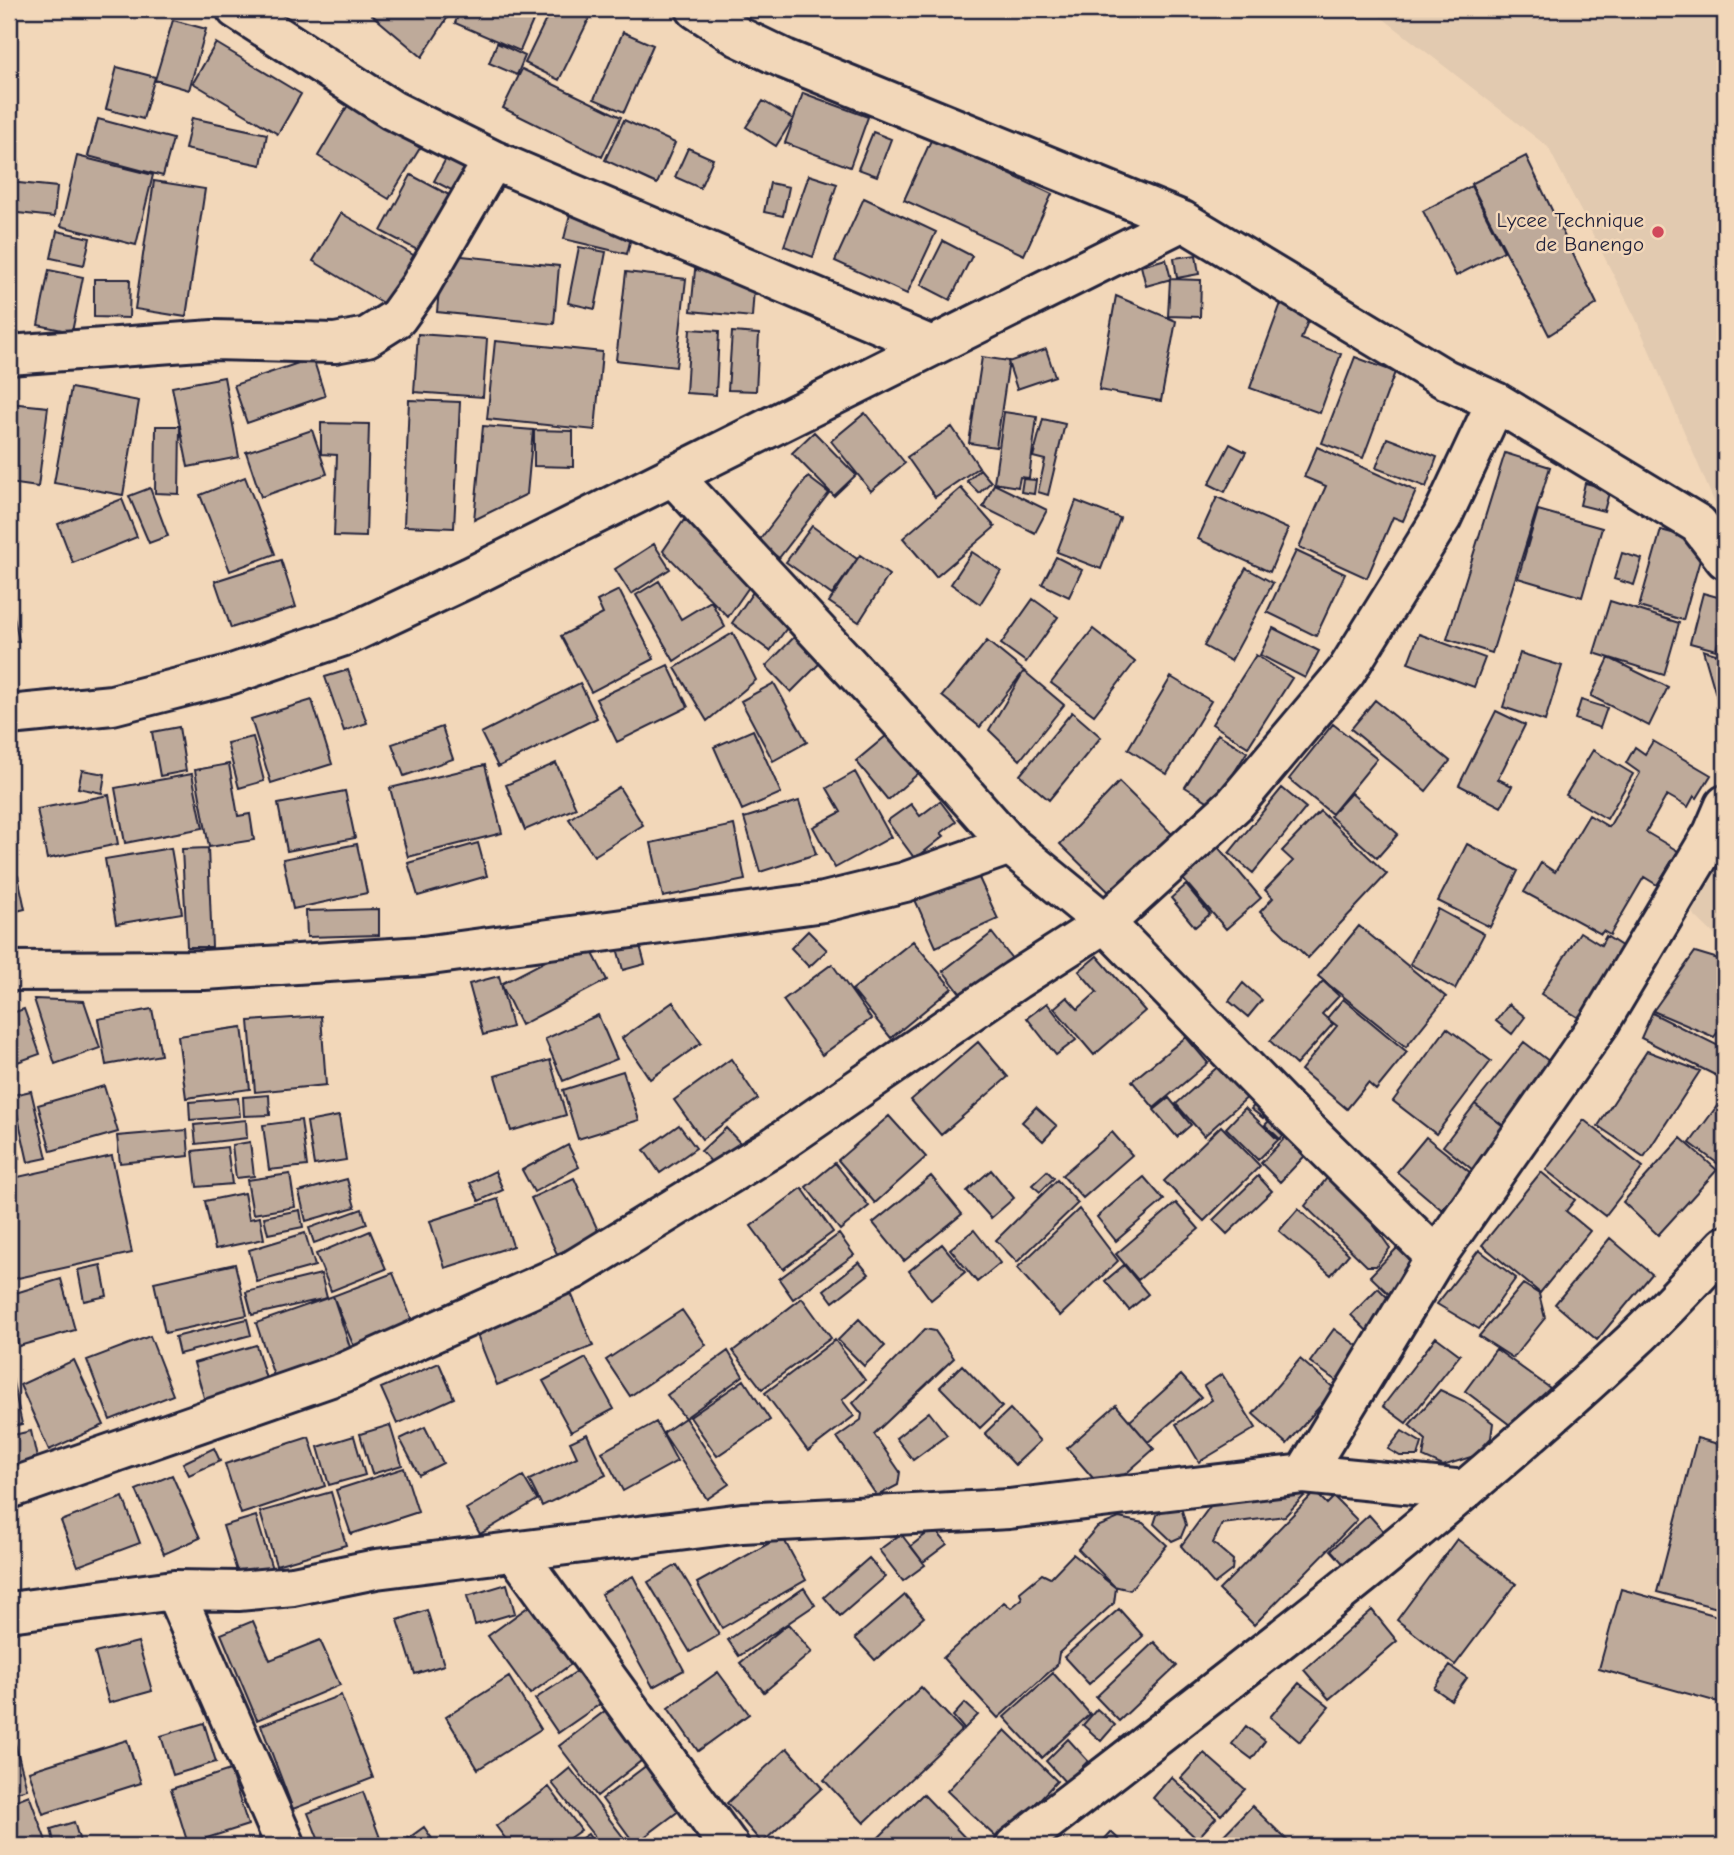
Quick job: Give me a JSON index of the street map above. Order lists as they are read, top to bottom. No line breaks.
{"places":["Lycee Technique de Banengo"]}
